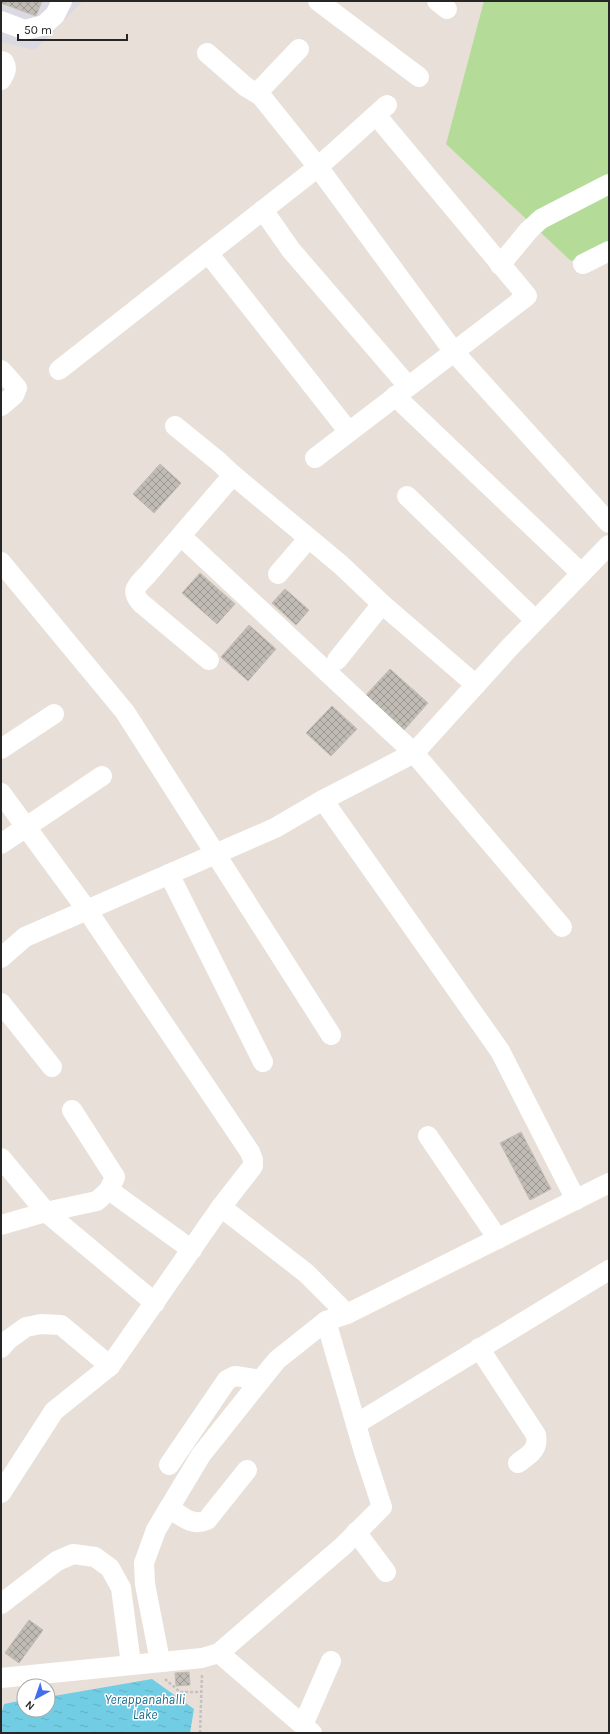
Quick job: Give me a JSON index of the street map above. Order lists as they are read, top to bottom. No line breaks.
{"water":["Yerappanahalli Lake"],"scale_bar":"50 m","north":"bottom left"}
